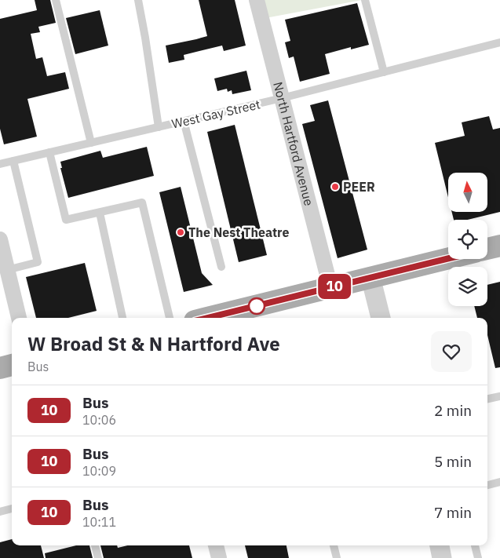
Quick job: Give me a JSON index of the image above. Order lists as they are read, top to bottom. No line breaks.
{"streets":{"street":["North Hartford Avenue"],"lane":["West Gay Street"]},"crossings":[["West Gay Street","North Hartford Avenue"]],"places":["PEER","The Nest Theatre"],"lines":["bus line 10"],"north":"top","page":{"on_map":"10","heading":["W Broad St & N Hartford Ave","Bus"],"list":[{"mark":"10","name":"Bus","note":"10:06","value":"2 min"},{"mark":"10","name":"Bus","note":"10:09","value":"5 min"},{"mark":"10","name":"Bus","note":"10:11","value":"7 min"}]}}
